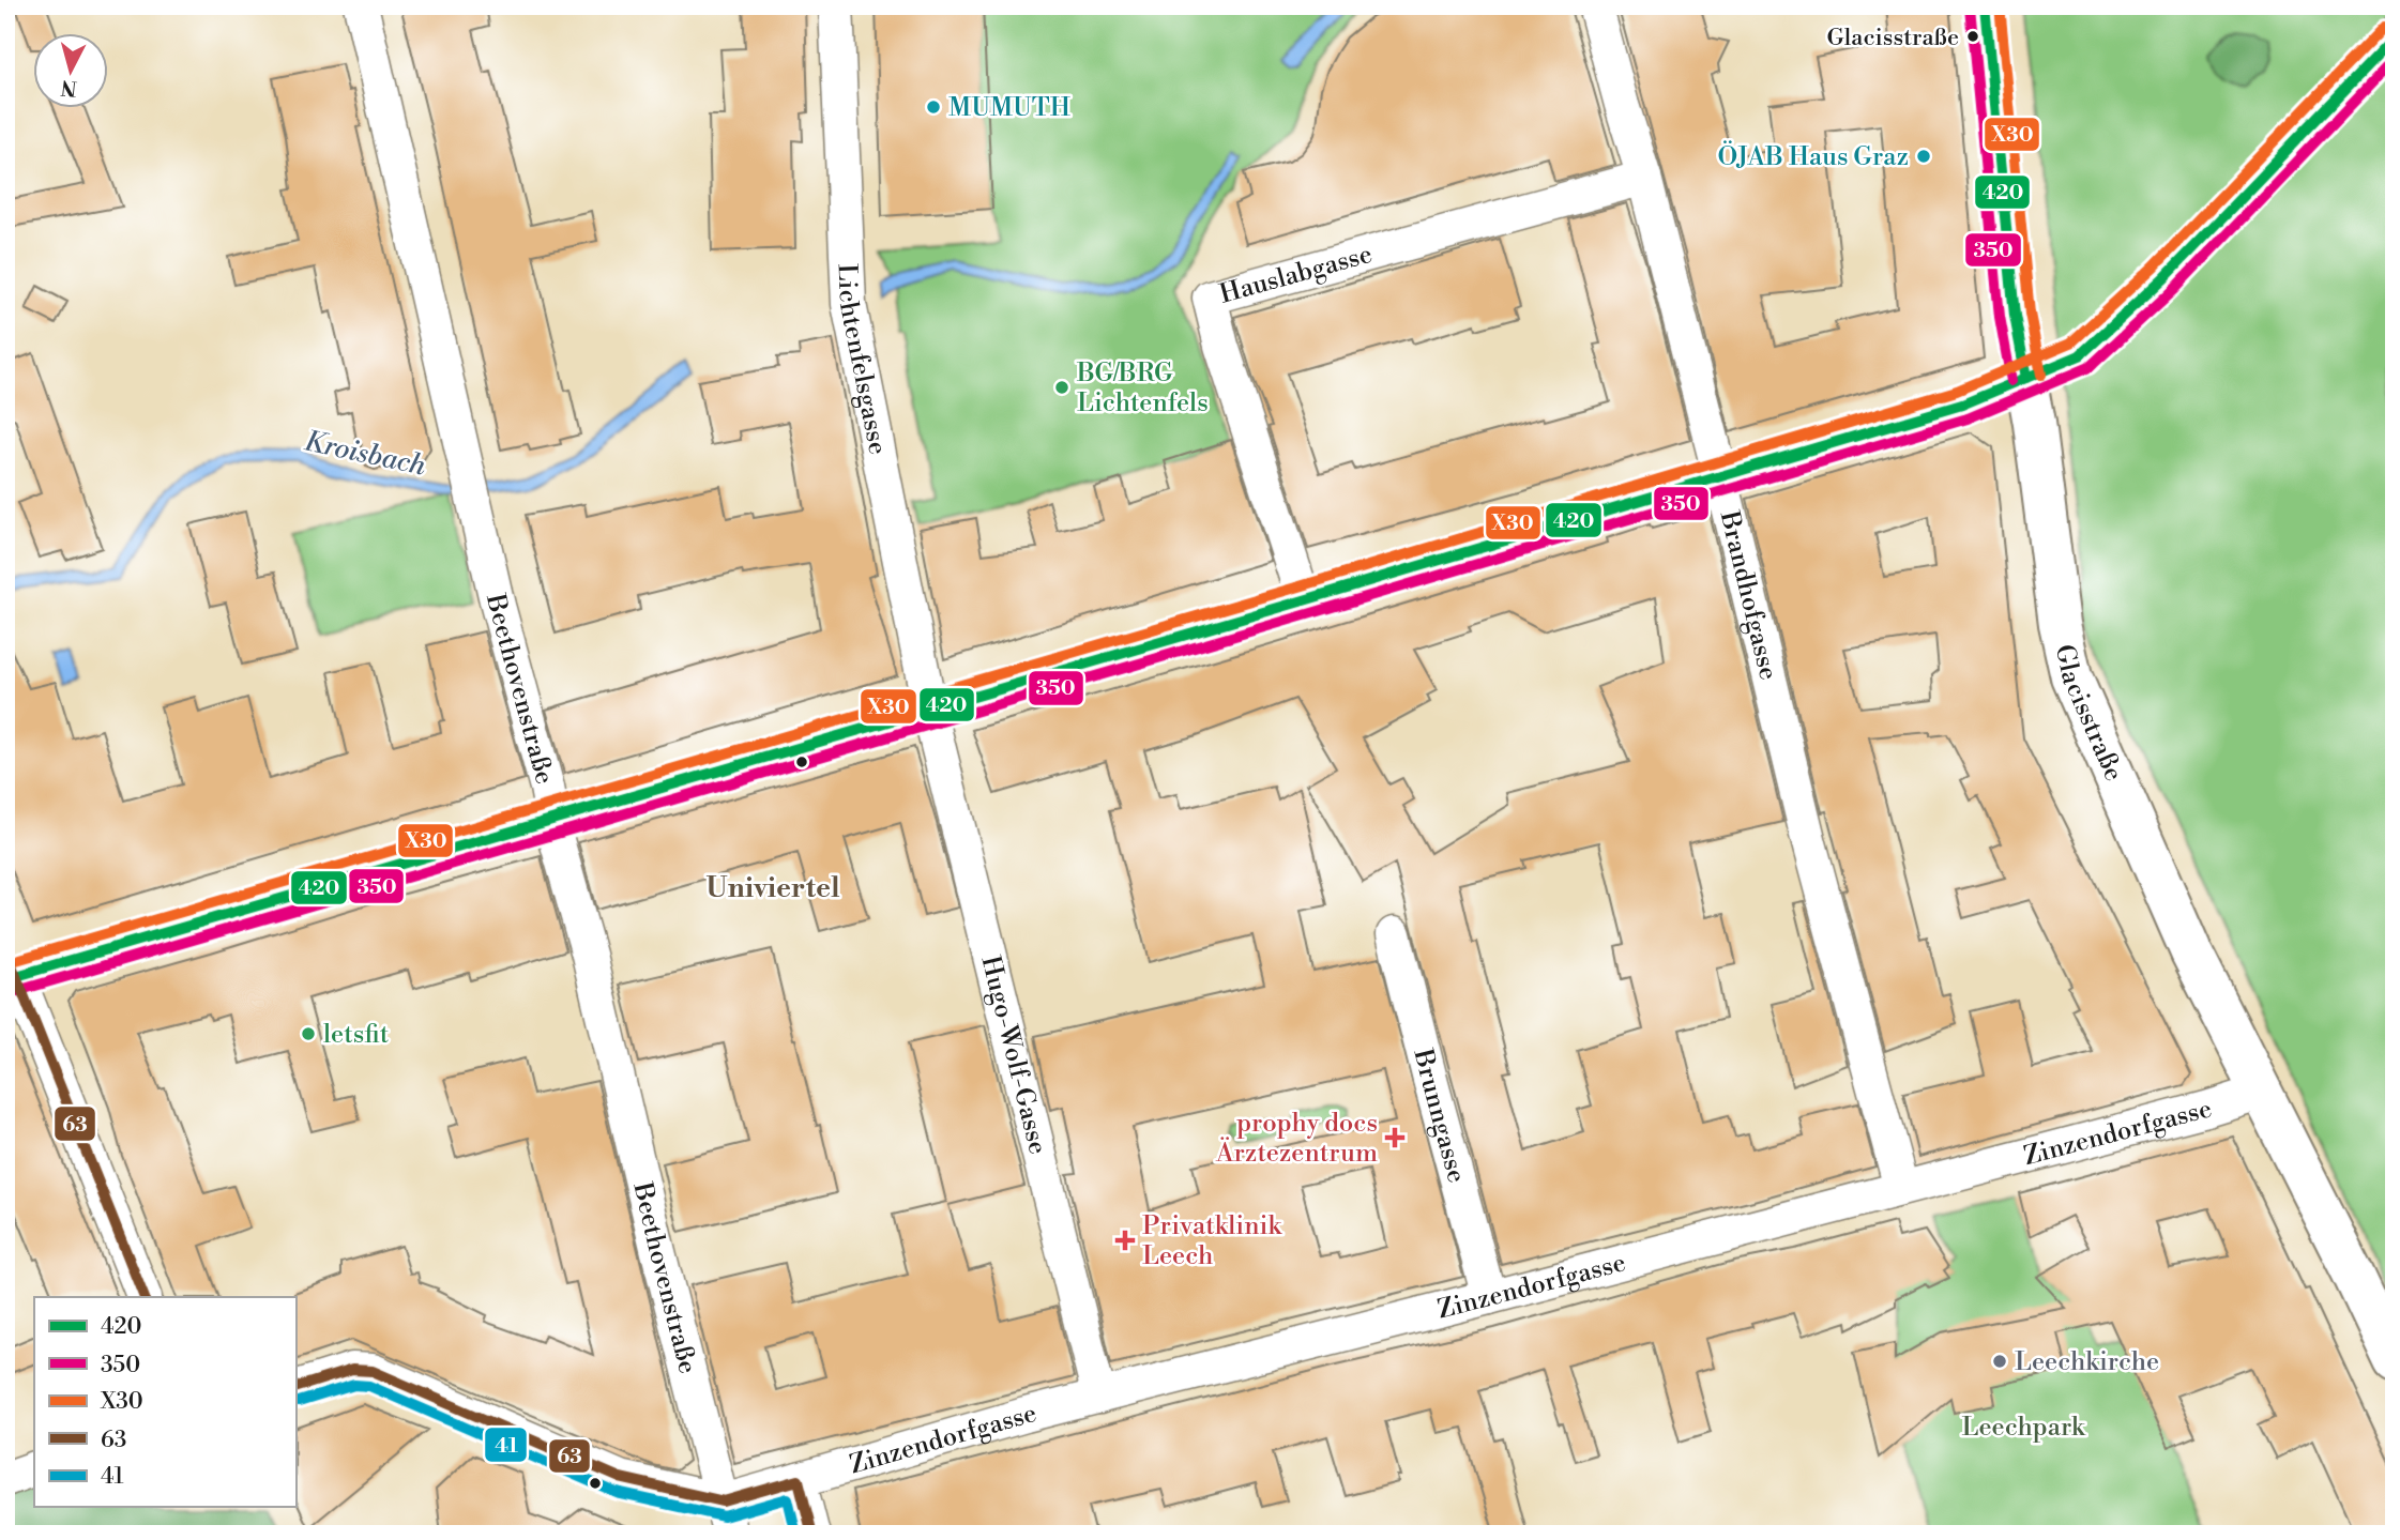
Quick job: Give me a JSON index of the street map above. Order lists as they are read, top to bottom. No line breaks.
{"streets":{"main road":["Glacisstraße"],"street":["Hauslabgasse","Lichtenfelsgasse","Brandhofgasse","Beethovenstraße","Hugo-Wolf-Gasse","Brunngasse","Zinzendorfgasse"]},"crossings":[["Hauslabgasse","Brandhofgasse"],["Lichtenfelsgasse","Hugo-Wolf-Gasse"],["Brandhofgasse","Zinzendorfgasse"],["Beethovenstraße","Zinzendorfgasse"],["Glacisstraße","Zinzendorfgasse"],["Hugo-Wolf-Gasse","Zinzendorfgasse"],["Brunngasse","Zinzendorfgasse"]],"districts":["Univiertel"],"water":["Kroisbach"],"parks":["Leechpark"],"places":{"other":["Glacisstraße","MUMUTH","ÖJAB Haus Graz","BG/BRG Lichtenfels","letsfit","Leechkirche"],"health":["prophy docs Ärztezentrum","Privatklinik Leech"]},"lines":["transit line 420","transit line X30","transit line 350","transit line 63","transit line 41"],"legend":["420","350","X30","63","41"],"north":"bottom"}
